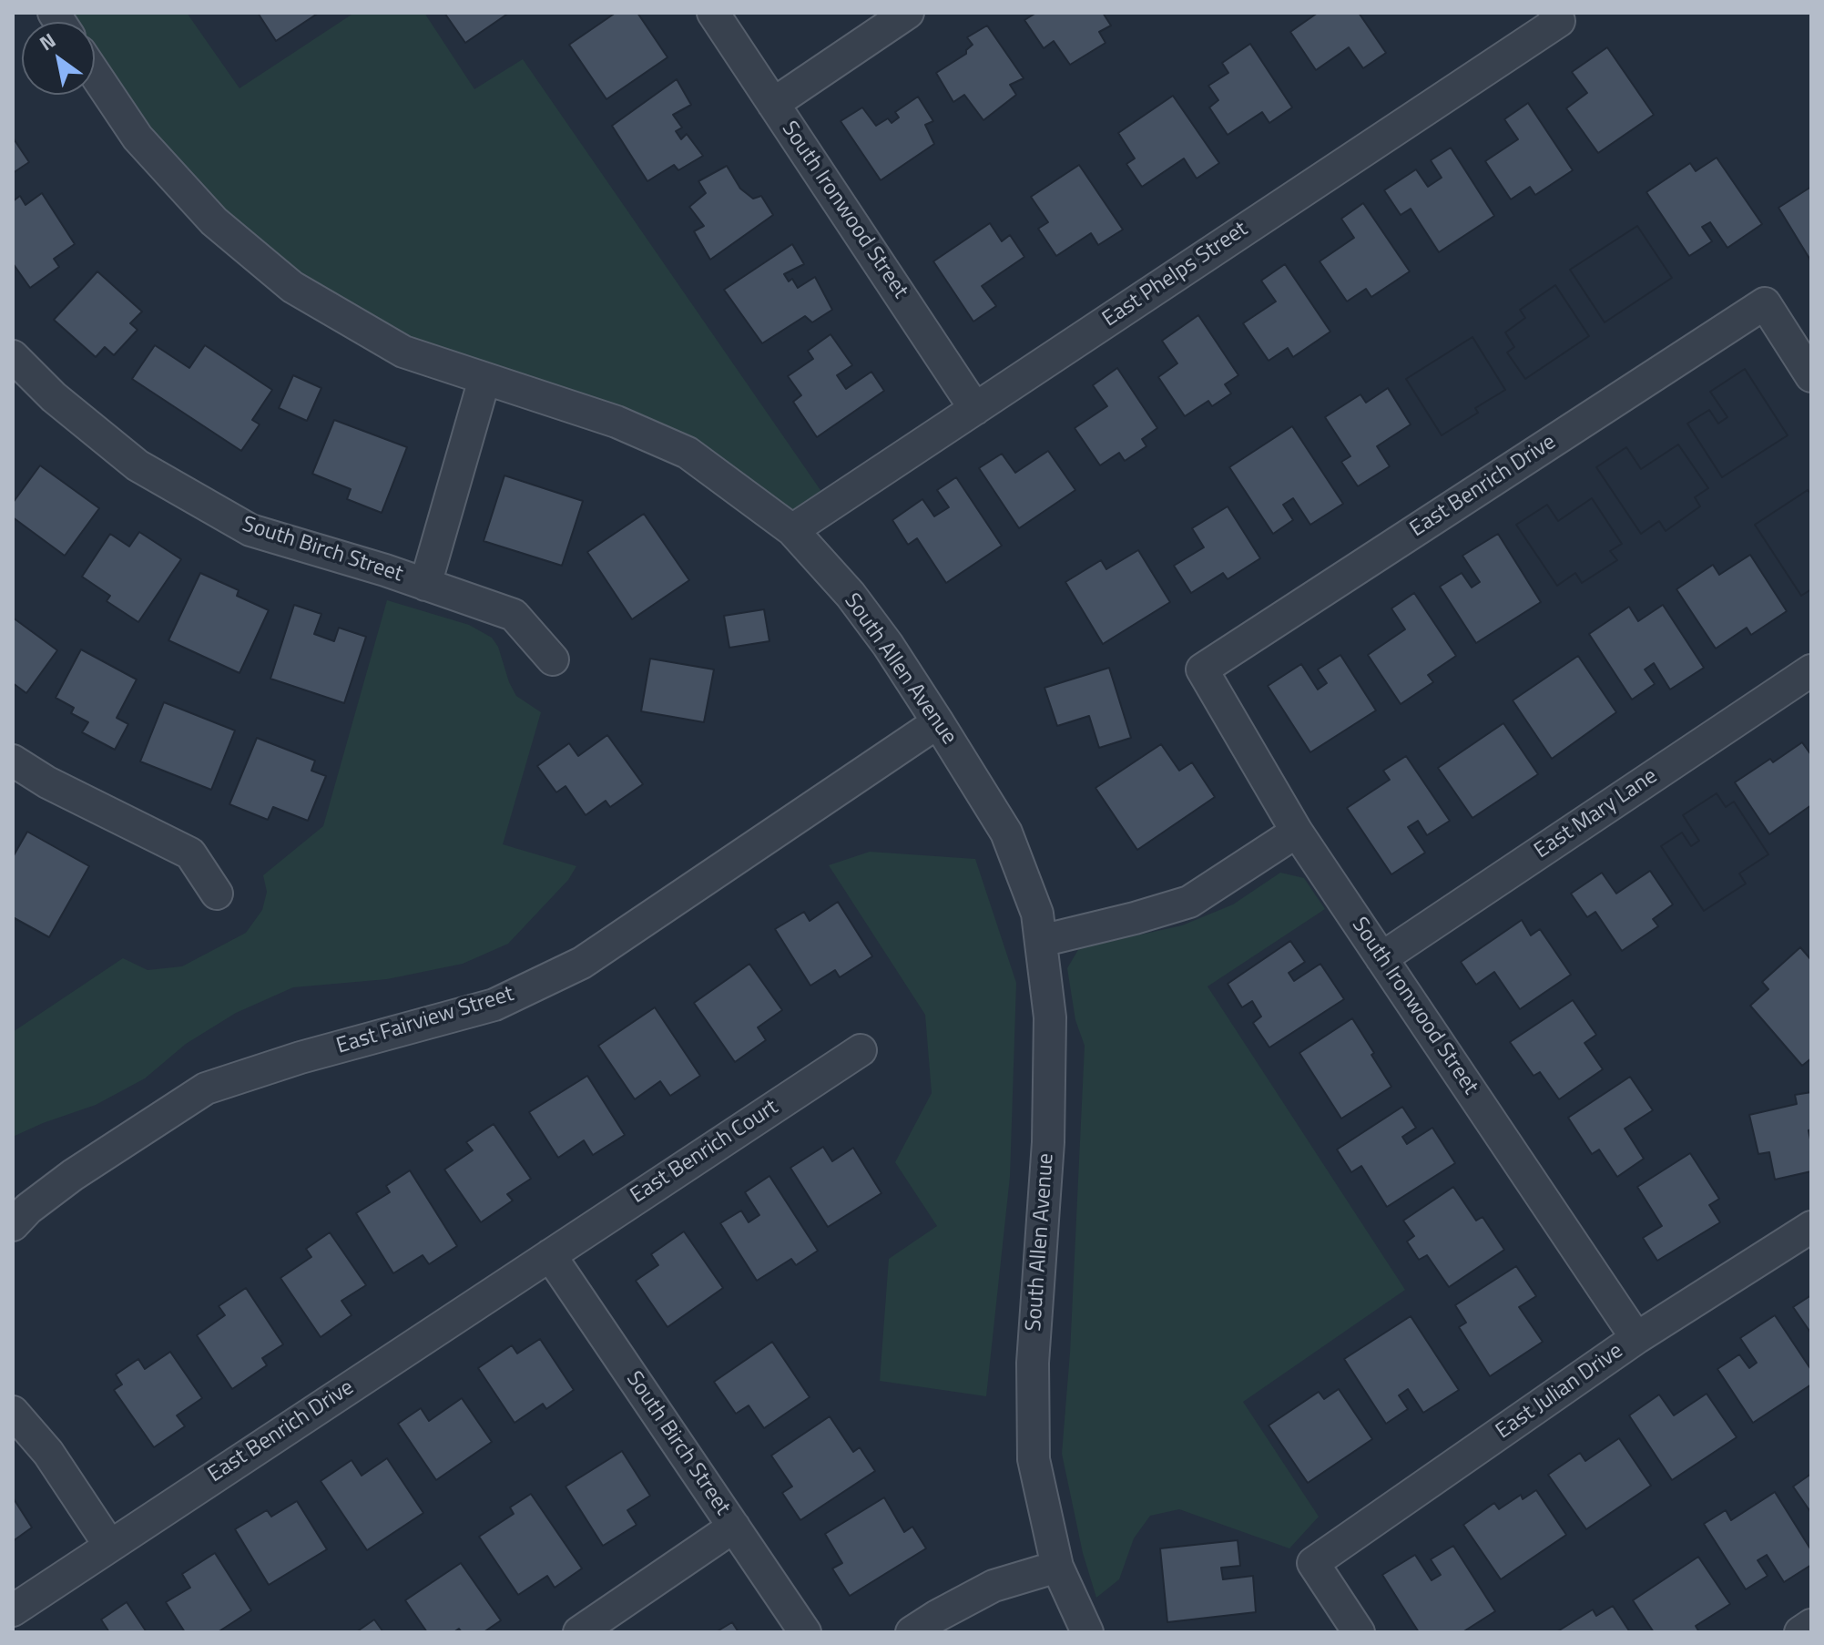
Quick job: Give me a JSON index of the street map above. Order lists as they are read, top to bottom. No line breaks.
{"streets":{"street":["South Ironwood Street","East Phelps Street","East Benrich Drive","South Birch Street","South Allen Avenue","East Mary Lane","East Fairview Street","East Benrich Court","East Julian Drive"]},"crossings":[["South Ironwood Street","East Phelps Street"],["South Ironwood Street","East Benrich Drive"],["South Ironwood Street","East Mary Lane"],["South Ironwood Street","East Julian Drive"],["East Phelps Street","South Allen Avenue"],["East Benrich Drive","South Birch Street"],["East Benrich Drive","East Benrich Court"],["South Birch Street","East Benrich Court"],["South Allen Avenue","East Fairview Street"]],"north":"top left"}
